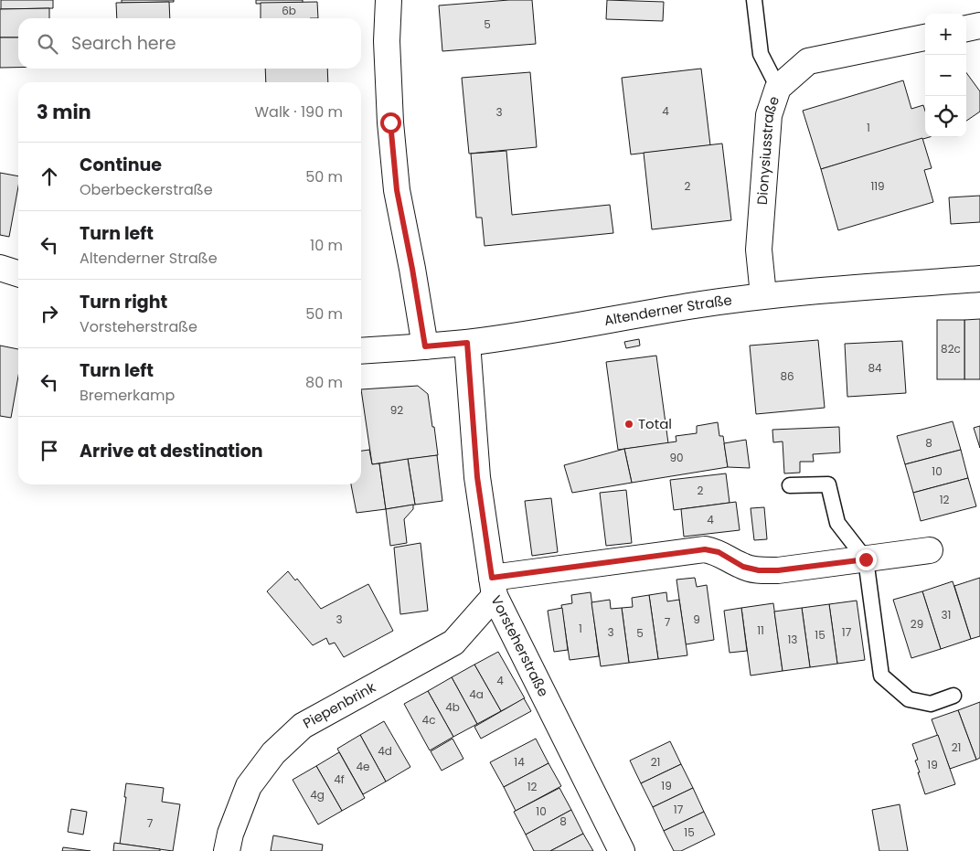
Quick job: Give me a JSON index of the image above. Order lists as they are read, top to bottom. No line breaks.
{"streets":{"street":["Dionysiusstraße","Altenderner Straße","Vorsteherstraße","Piepenbrink"]},"crossings":[["Dionysiusstraße","Altenderner Straße"],["Altenderner Straße","Vorsteherstraße"],["Vorsteherstraße","Piepenbrink"]],"places":["Total"],"house_numbers":["6b","5","4","3","1","2","119","82c","84","86","92","8","90","10","2","12","4","31","3","9","7","29","1","11","3","17","5","15","13","4","4a","4b","4c","21","4d","14","21","19","4e","4f","19","12","4g","17","10","8","7","15"],"page":{"map_buttons":["+","−"],"search":"Search here","heading":["3 min","Walk · 190 m"],"list":[["Continue","Oberbeckerstraße","50 m"],["Turn left","Altenderner Straße","10 m"],["Turn right","Vorsteherstraße","50 m"],["Turn left","Bremerkamp","80 m"],"Arrive at destination"]}}
